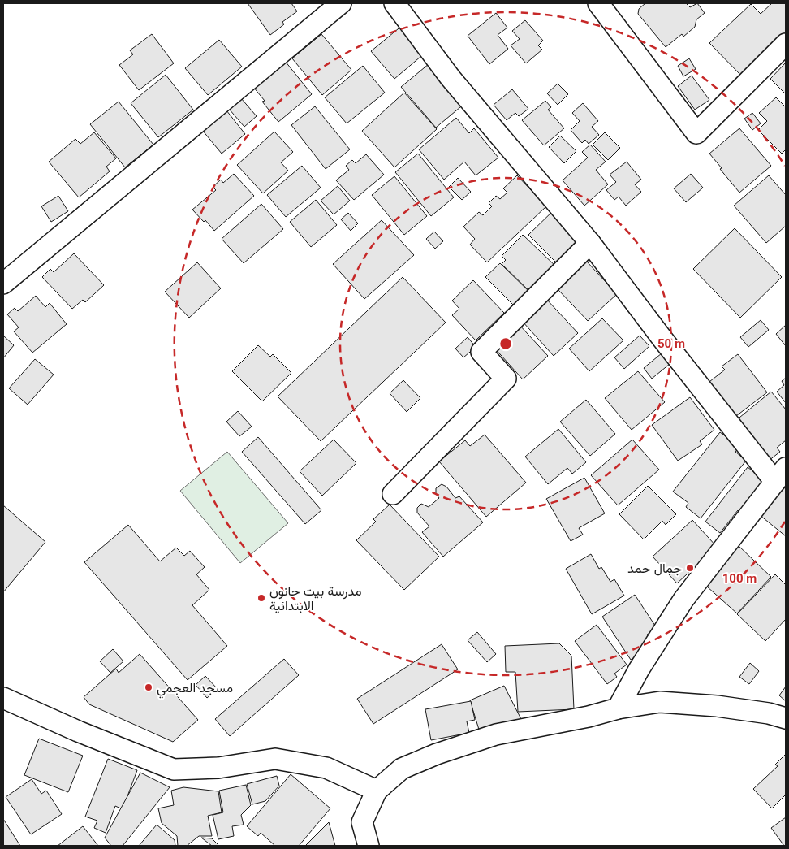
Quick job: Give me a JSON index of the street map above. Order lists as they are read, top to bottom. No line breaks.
{"places":["جمال حمد","مدرسة بيت حانون الابتدائية","مسجد العجمي"],"rings":["50 m","100 m"]}
